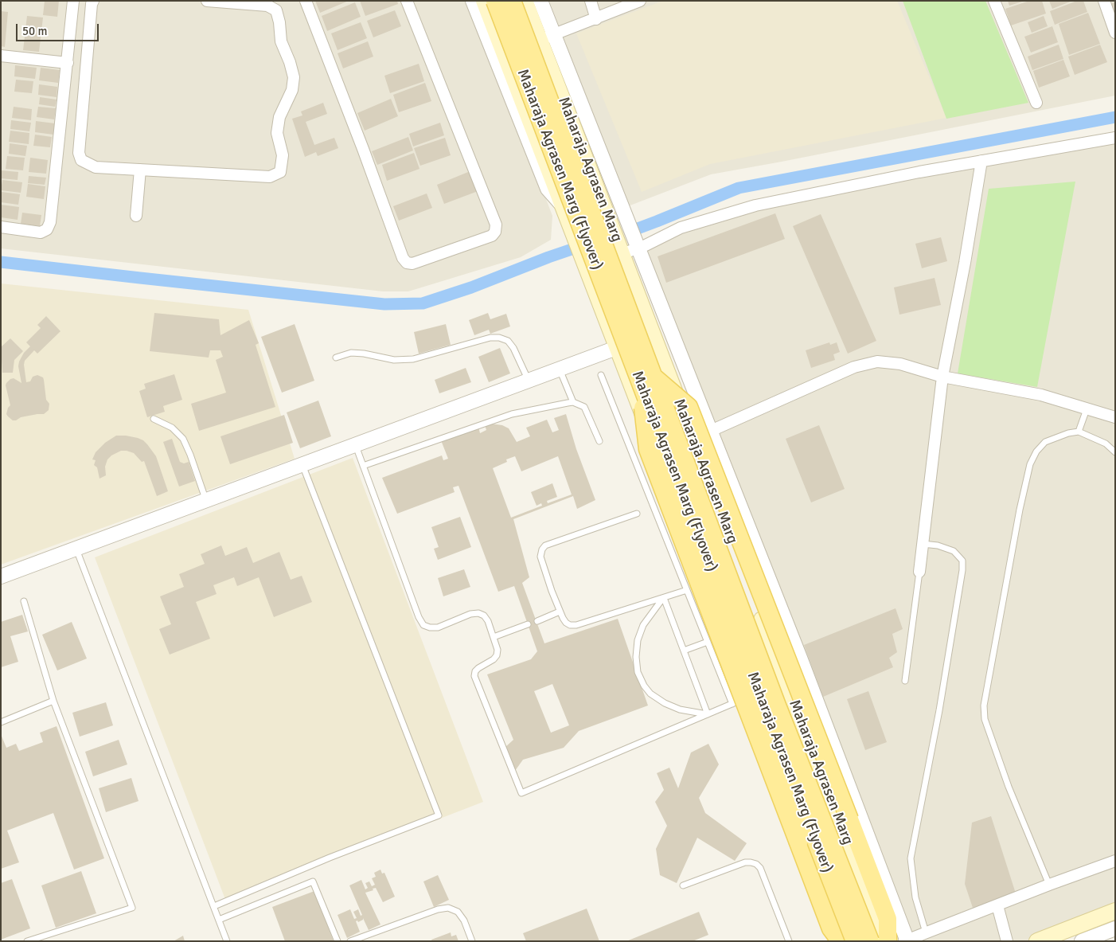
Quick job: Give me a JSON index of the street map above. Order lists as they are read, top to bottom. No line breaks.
{"streets":{"main road":["Maharaja Agrasen Marg (Flyover)","Maharaja Agrasen Marg"]},"scale_bar":"50 m"}
